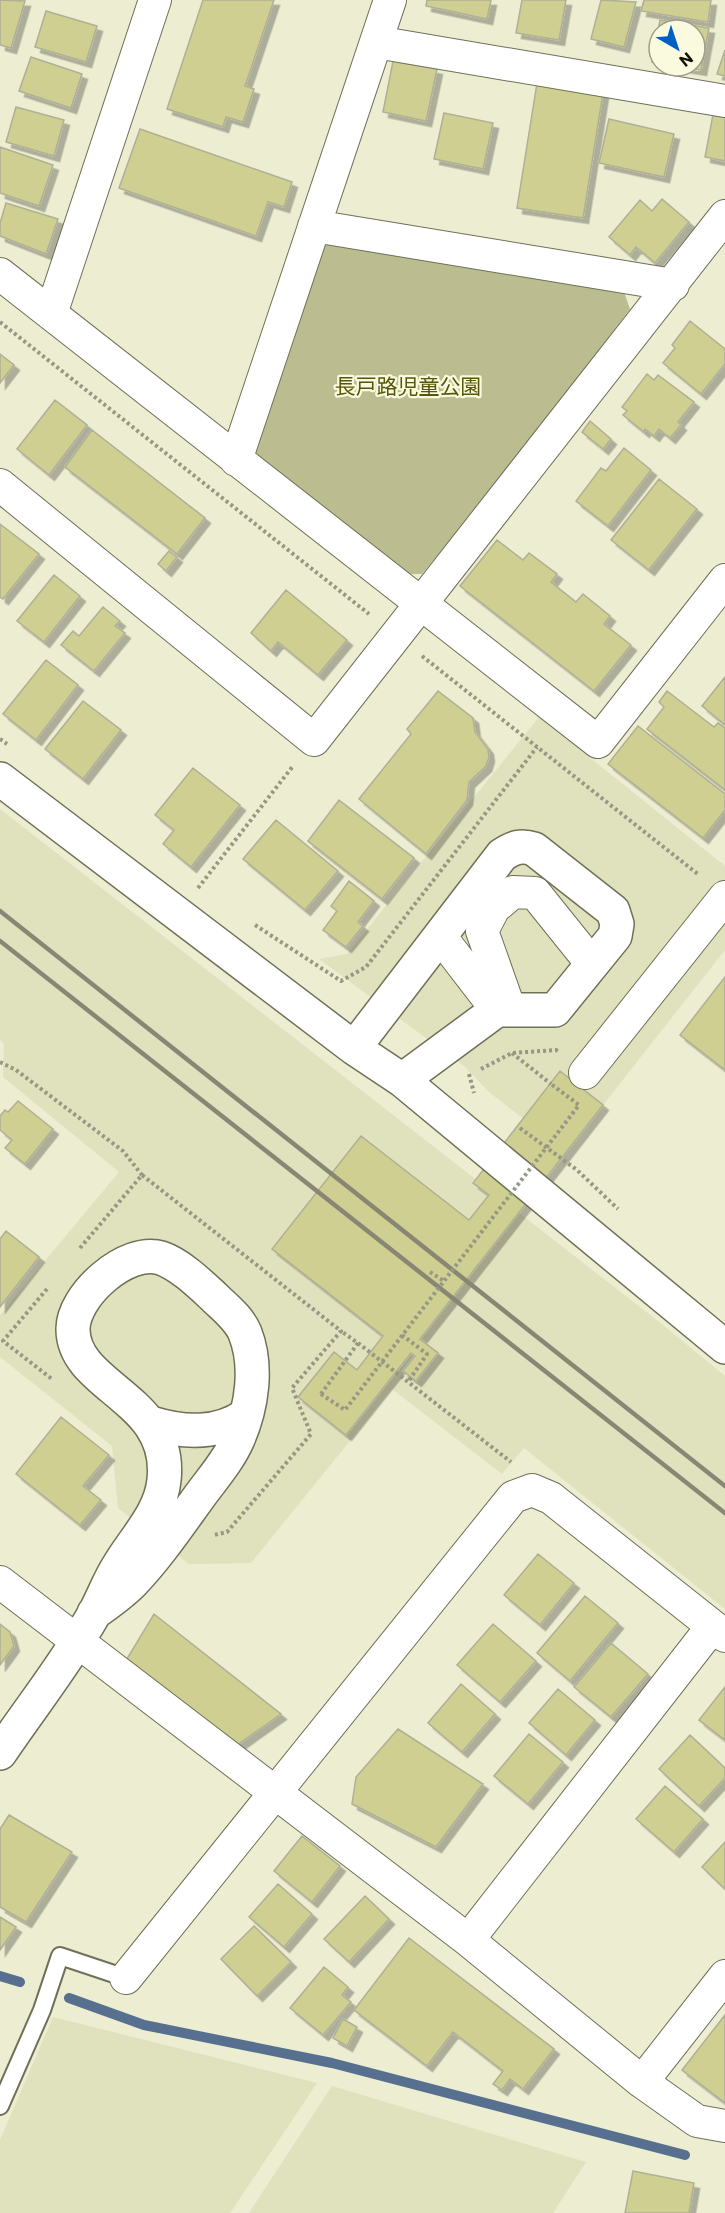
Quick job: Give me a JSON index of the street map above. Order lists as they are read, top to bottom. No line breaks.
{"parks":["長戸路児童公園"],"north":"bottom right"}
